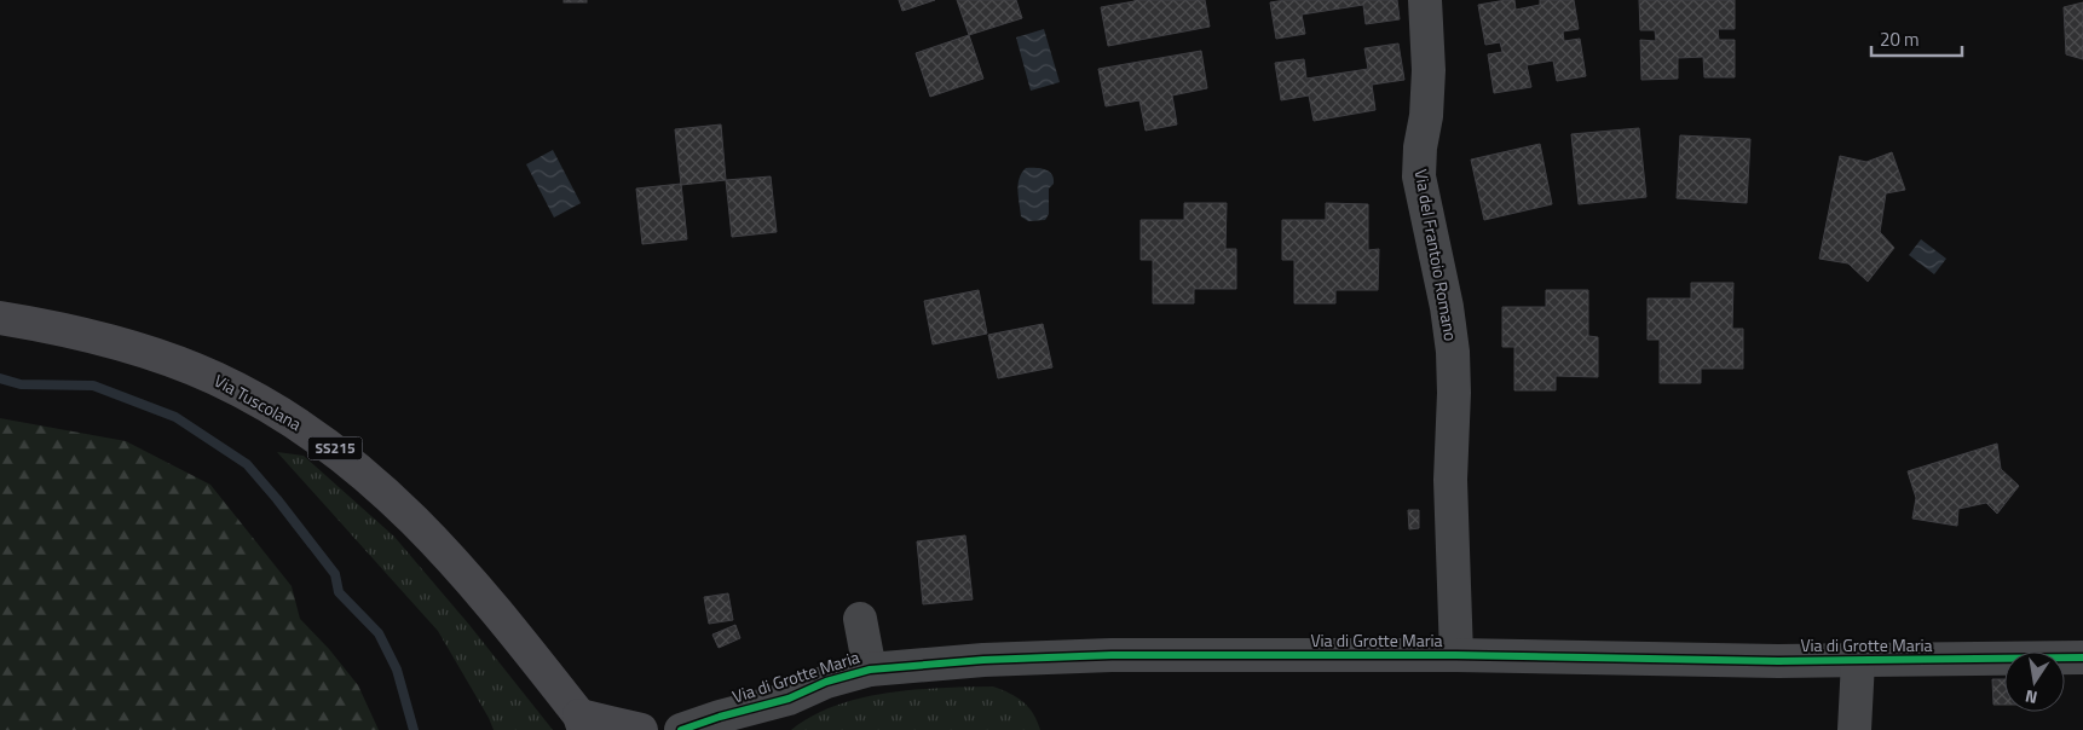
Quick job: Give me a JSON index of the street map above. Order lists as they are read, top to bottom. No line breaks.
{"streets":{"main road":["Via Tuscolana","SS215"],"street":["Via del Frantoio Romano","Via di Grotte Maria"]},"crossings":[["Via del Frantoio Romano","Via di Grotte Maria"]],"scale_bar":"20 m","north":"bottom"}
